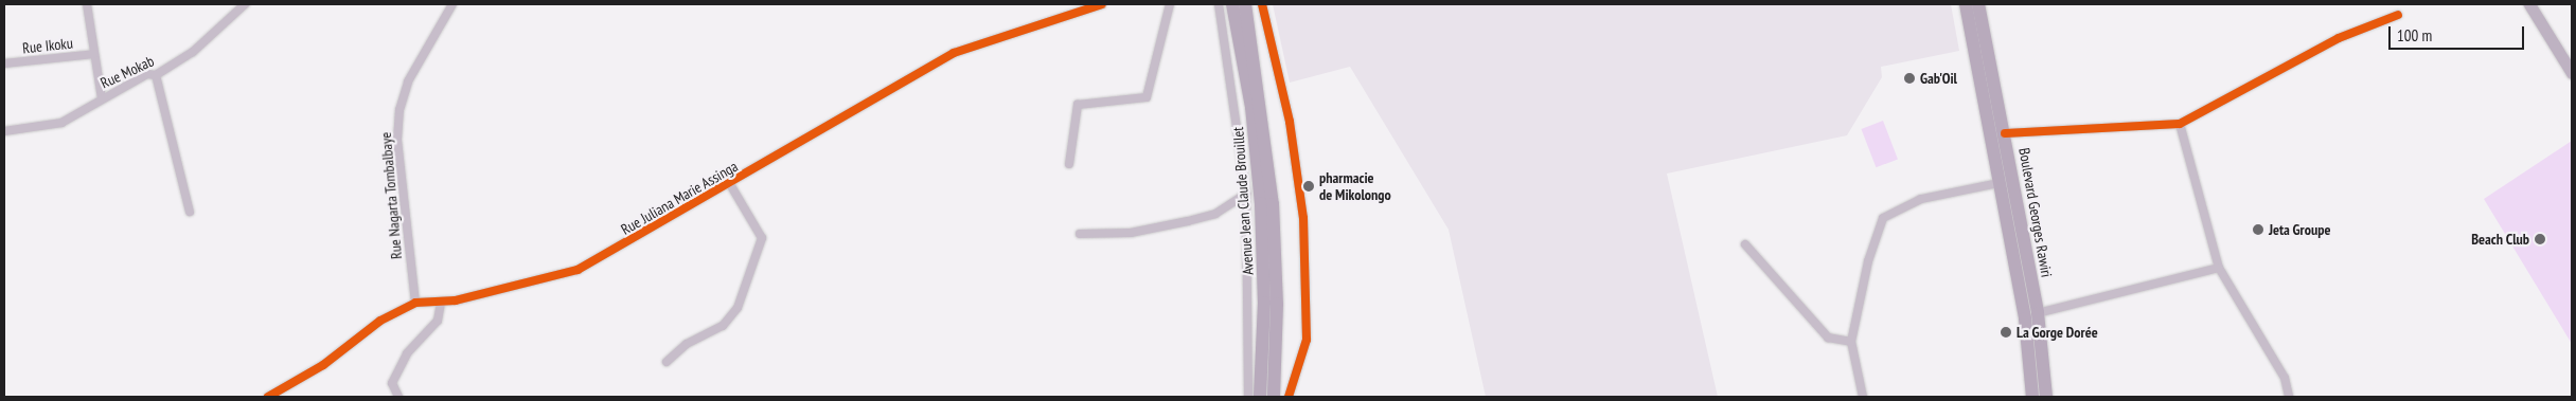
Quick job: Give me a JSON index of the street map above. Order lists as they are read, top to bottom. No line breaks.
{"streets":{"main road":["Avenue Jean Claude Brouillet","Boulevard Georges Rawiri"],"street":["Rue Ikoku","Rue Mokab","Rue Nagarta Tombalbaye","Rue Juliana Marie Assinga"]},"crossings":[["Rue Nagarta Tombalbaye","Rue Juliana Marie Assinga"]],"places":["Gab'Oil","pharmacie de Mikolongo","Jeta Groupe","Beach Club","La Gorge Dorée"],"scale_bar":"100 m"}
